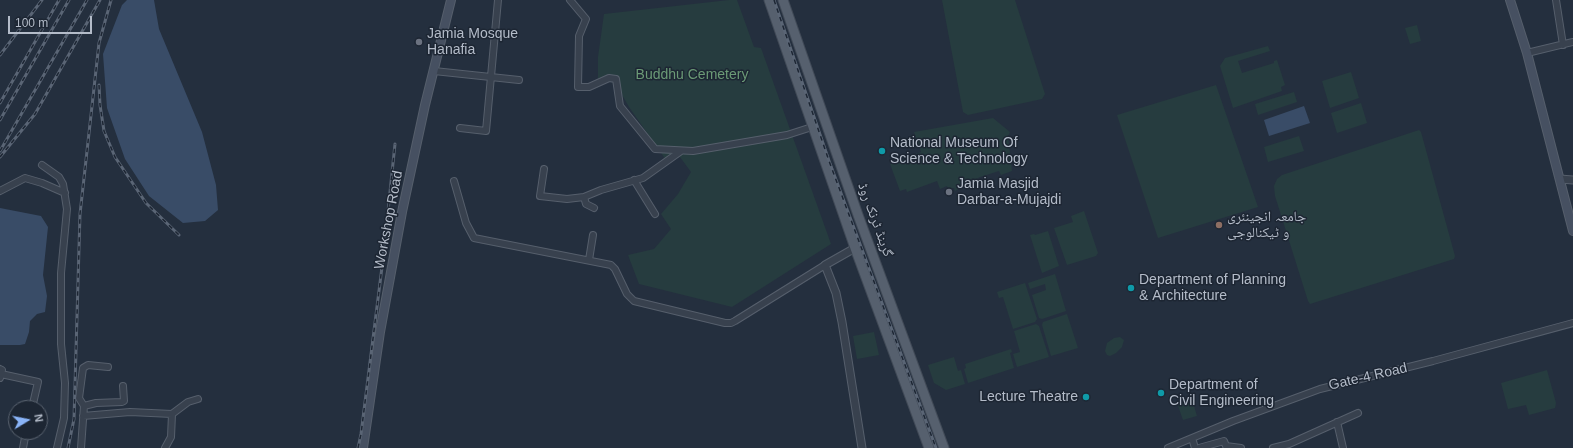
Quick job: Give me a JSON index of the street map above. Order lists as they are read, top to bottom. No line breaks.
{"streets":{"main road":["Workshop Road","گرینڈ ٹرنک روڈ"],"street":["Gate-4 Road"]},"parks":["Buddhu Cemetery"],"places":["Jamia Mosque Hanafia","National Museum Of Science & Technology","Jamia Masjid Darbar-a-Mujajdi","جامعہ انجینئری و ٹیکنالوجی","Department of Planning & Architecture","Department of Civil Engineering","Lecture Theatre"],"scale_bar":"100 m","north":"right"}
